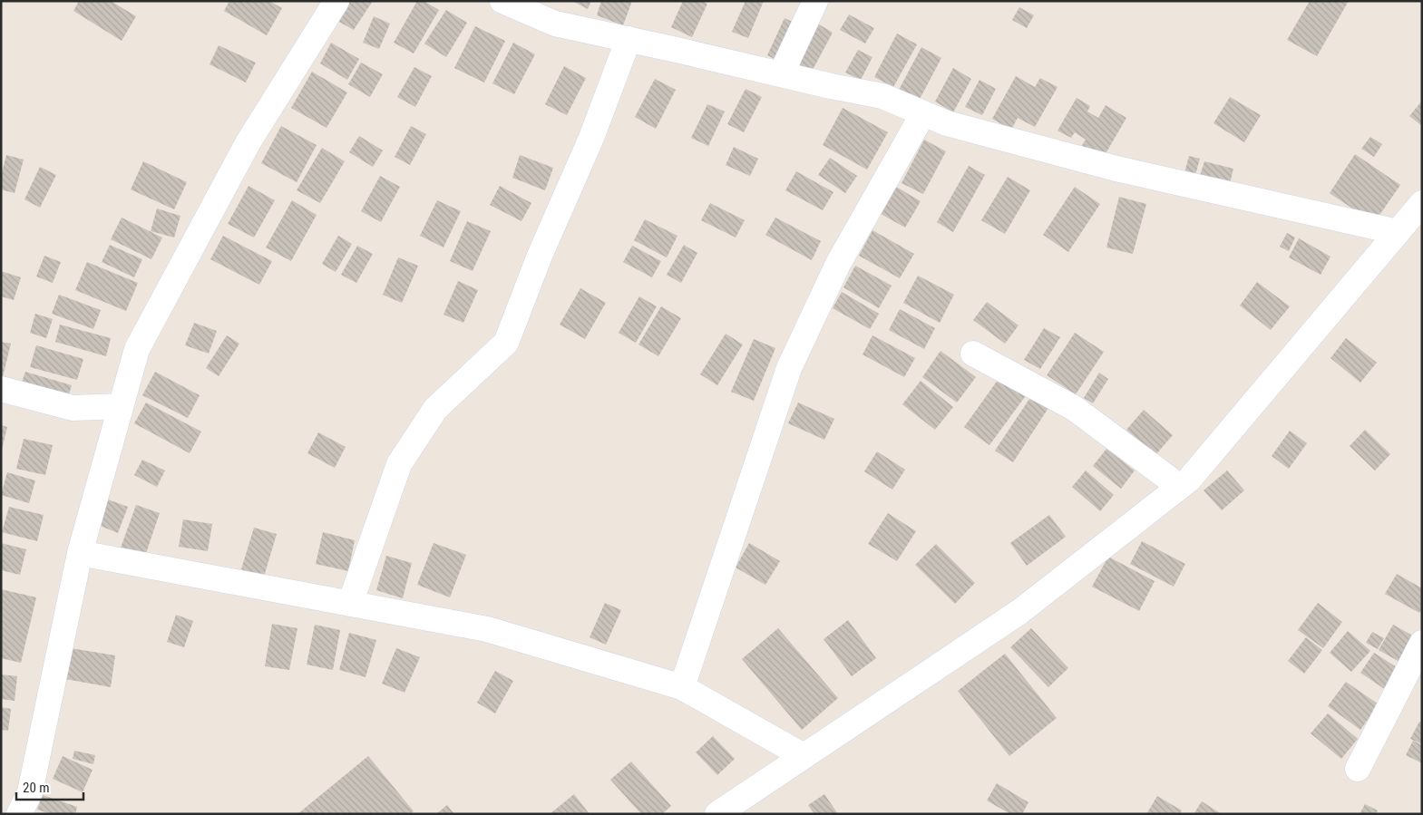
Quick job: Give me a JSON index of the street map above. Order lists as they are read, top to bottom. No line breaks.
{"scale_bar":"20 m"}
